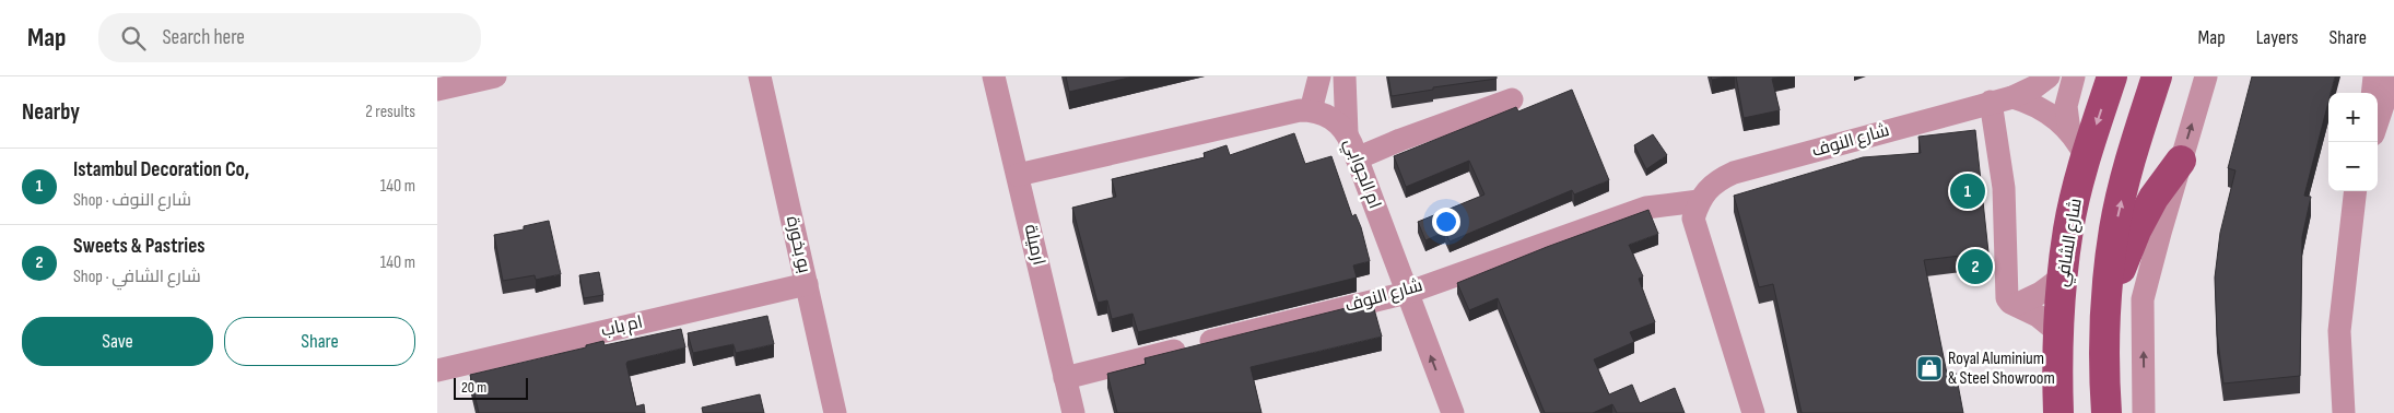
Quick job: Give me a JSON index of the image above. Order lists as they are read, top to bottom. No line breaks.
{"streets":{"main road":["شارع الشافي"],"street":["شارع النوف","ام الجوابي","بو بخورة","ارميلة","ام باب"]},"crossings":[["شارع النوف","ام الجوابي"],["شارع النوف","ارميلة"],["بو بخورة","ام باب"]],"one_way":["ام الجوابي"],"places":{"shop":["Royal Aluminium & Steel Showroom"]},"scale_bar":"20 m","page":{"header":"Map","search":"Search here","nav":["Map","Layers","Share"],"heading":["Nearby","2 results"],"map_buttons":["+","−"],"list":[{"mark":"1","name":"Istambul Decoration Co,","note":"Shop · شارع النوف","value":"140 m"},{"mark":"2","name":"Sweets & Pastries","note":"Shop · شارع الشافي","value":"140 m"}],"pins":["1","2"],"buttons":["Save","Share"],"scale":"20 m"}}
